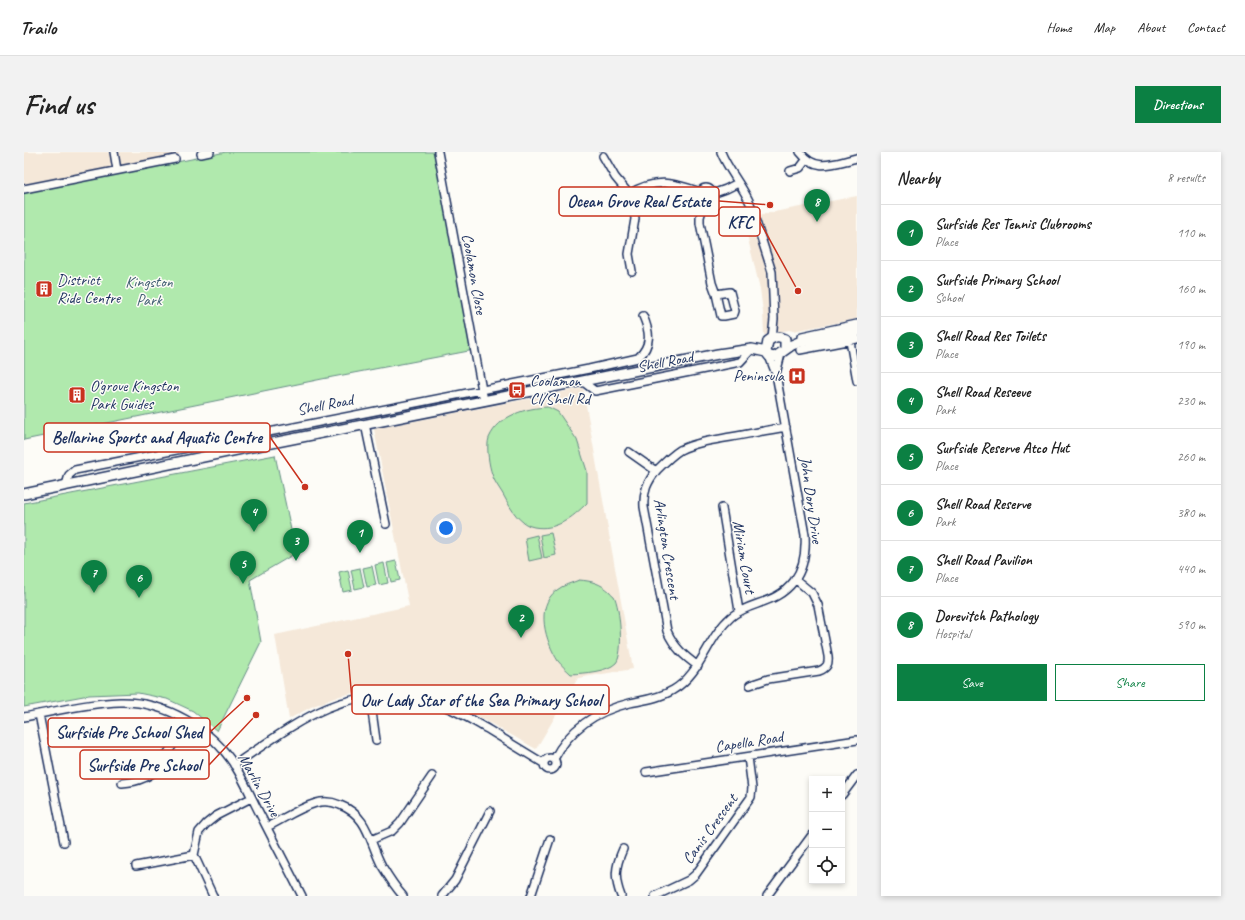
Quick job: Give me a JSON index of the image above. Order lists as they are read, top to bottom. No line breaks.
{"streets":{"main road":["Shell Road"],"street":["Coolamon Close","John Dory Drive","Arlington Crescent","Miriam Court","Capella Road","Marlin Drive","Canis Crescent"]},"crossings":[["Coolamon Close","Shell Road"],["Shell Road","John Dory Drive"],["John Dory Drive","Arlington Crescent"],["John Dory Drive","Miriam Court"],["Capella Road","Canis Crescent"]],"parks":["Kingston Park"],"places":{"other":["Ocean Grove Real Estate","KFC","Bellarine Sports and Aquatic Centre","Our Lady Star of the Sea Primary School","Surfside Pre School Shed","Surfside Pre School"],"building":["District Ride Centre","O'grove Kingston Park Guides"],"hospital":["Peninsula"],"bus stop":["Coolamon Cl/Shell Rd"]},"page":{"header":"Trailo","nav":["Home","Map","About","Contact"],"buttons":["Directions",["Save","Share"]],"title":"Find us","heading":["Nearby","8 results"],"pins":["8","4","1","3","5","7","6","2"],"list":[{"mark":"1","name":"Surfside Res Tennis Clubrooms","note":"Place","value":"110 m"},{"mark":"2","name":"Surfside Primary School","note":"School","value":"160 m"},{"mark":"3","name":"Shell Road Res Toilets","note":"Place","value":"190 m"},{"mark":"4","name":"Shell Road Reseeve","note":"Park","value":"230 m"},{"mark":"5","name":"Surfside Reserve Atco Hut","note":"Place","value":"260 m"},{"mark":"6","name":"Shell Road Reserve","note":"Park","value":"380 m"},{"mark":"7","name":"Shell Road Pavilion","note":"Place","value":"440 m"},{"mark":"8","name":"Dorevitch Pathology","note":"Hospital","value":"590 m"}],"map_buttons":["+","−"]}}
